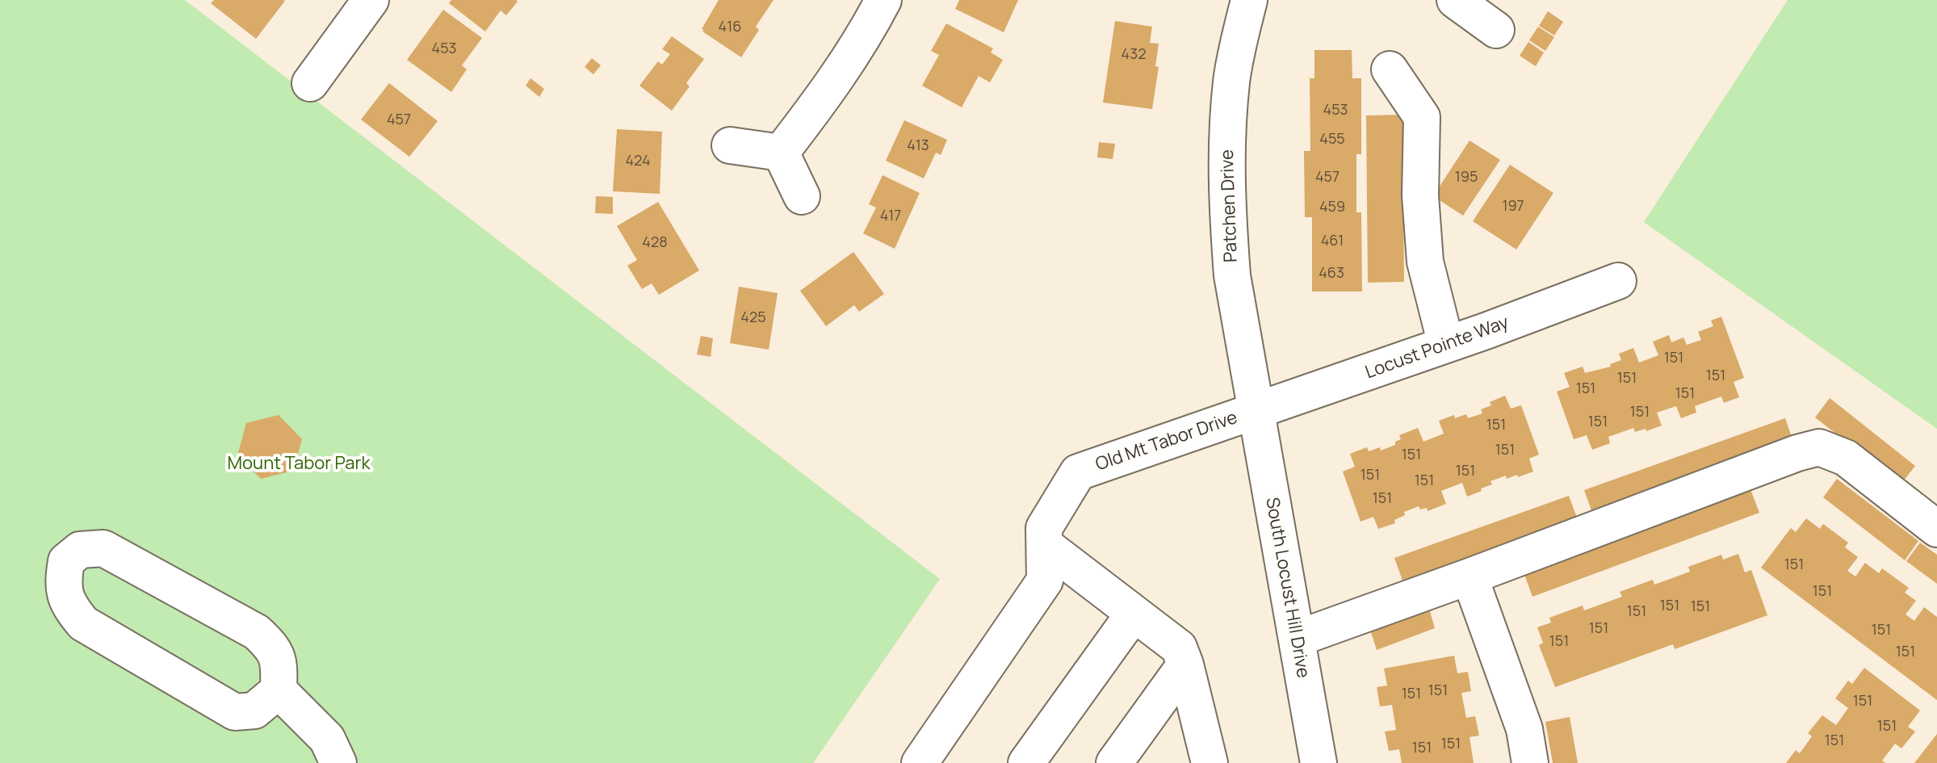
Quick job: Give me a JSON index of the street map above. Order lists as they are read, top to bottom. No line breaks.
{"streets":{"street":["Patchen Drive","Locust Pointe Way","Old Mt Tabor Drive","South Locust Hill Drive"]},"crossings":[["Patchen Drive","Locust Pointe Way"],["Patchen Drive","Old Mt Tabor Drive"],["Patchen Drive","South Locust Hill Drive"],["Locust Pointe Way","Old Mt Tabor Drive"],["Locust Pointe Way","South Locust Hill Drive"],["Old Mt Tabor Drive","South Locust Hill Drive"]],"parks":["Mount Tabor Park"],"house_numbers":["416","453","432","453","457","455","413","424","457","195","197","459","417","461","428","463","425","151","151","151","151","151","151","151","151","151","151","151","151","151","151","151","151","151","151","151","151","151","151","151","151","151","151","151","151","151","151"]}
